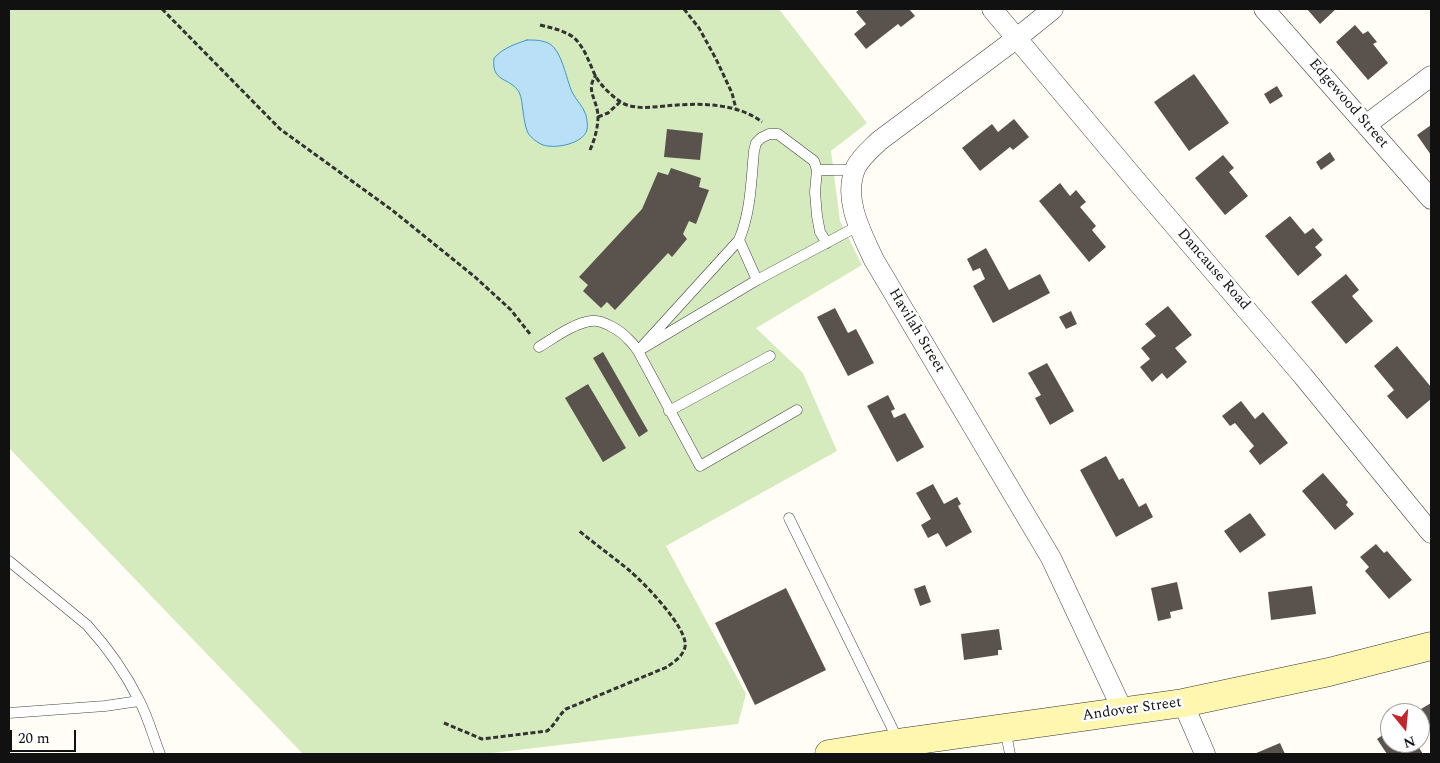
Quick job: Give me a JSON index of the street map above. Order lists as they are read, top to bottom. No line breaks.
{"streets":{"main road":["Andover Street"],"street":["Edgewood Street","Dancause Road","Havilah Street"]},"crossings":[["Dancause Road","Havilah Street"],["Havilah Street","Andover Street"]],"scale_bar":"20 m","north":"bottom"}
